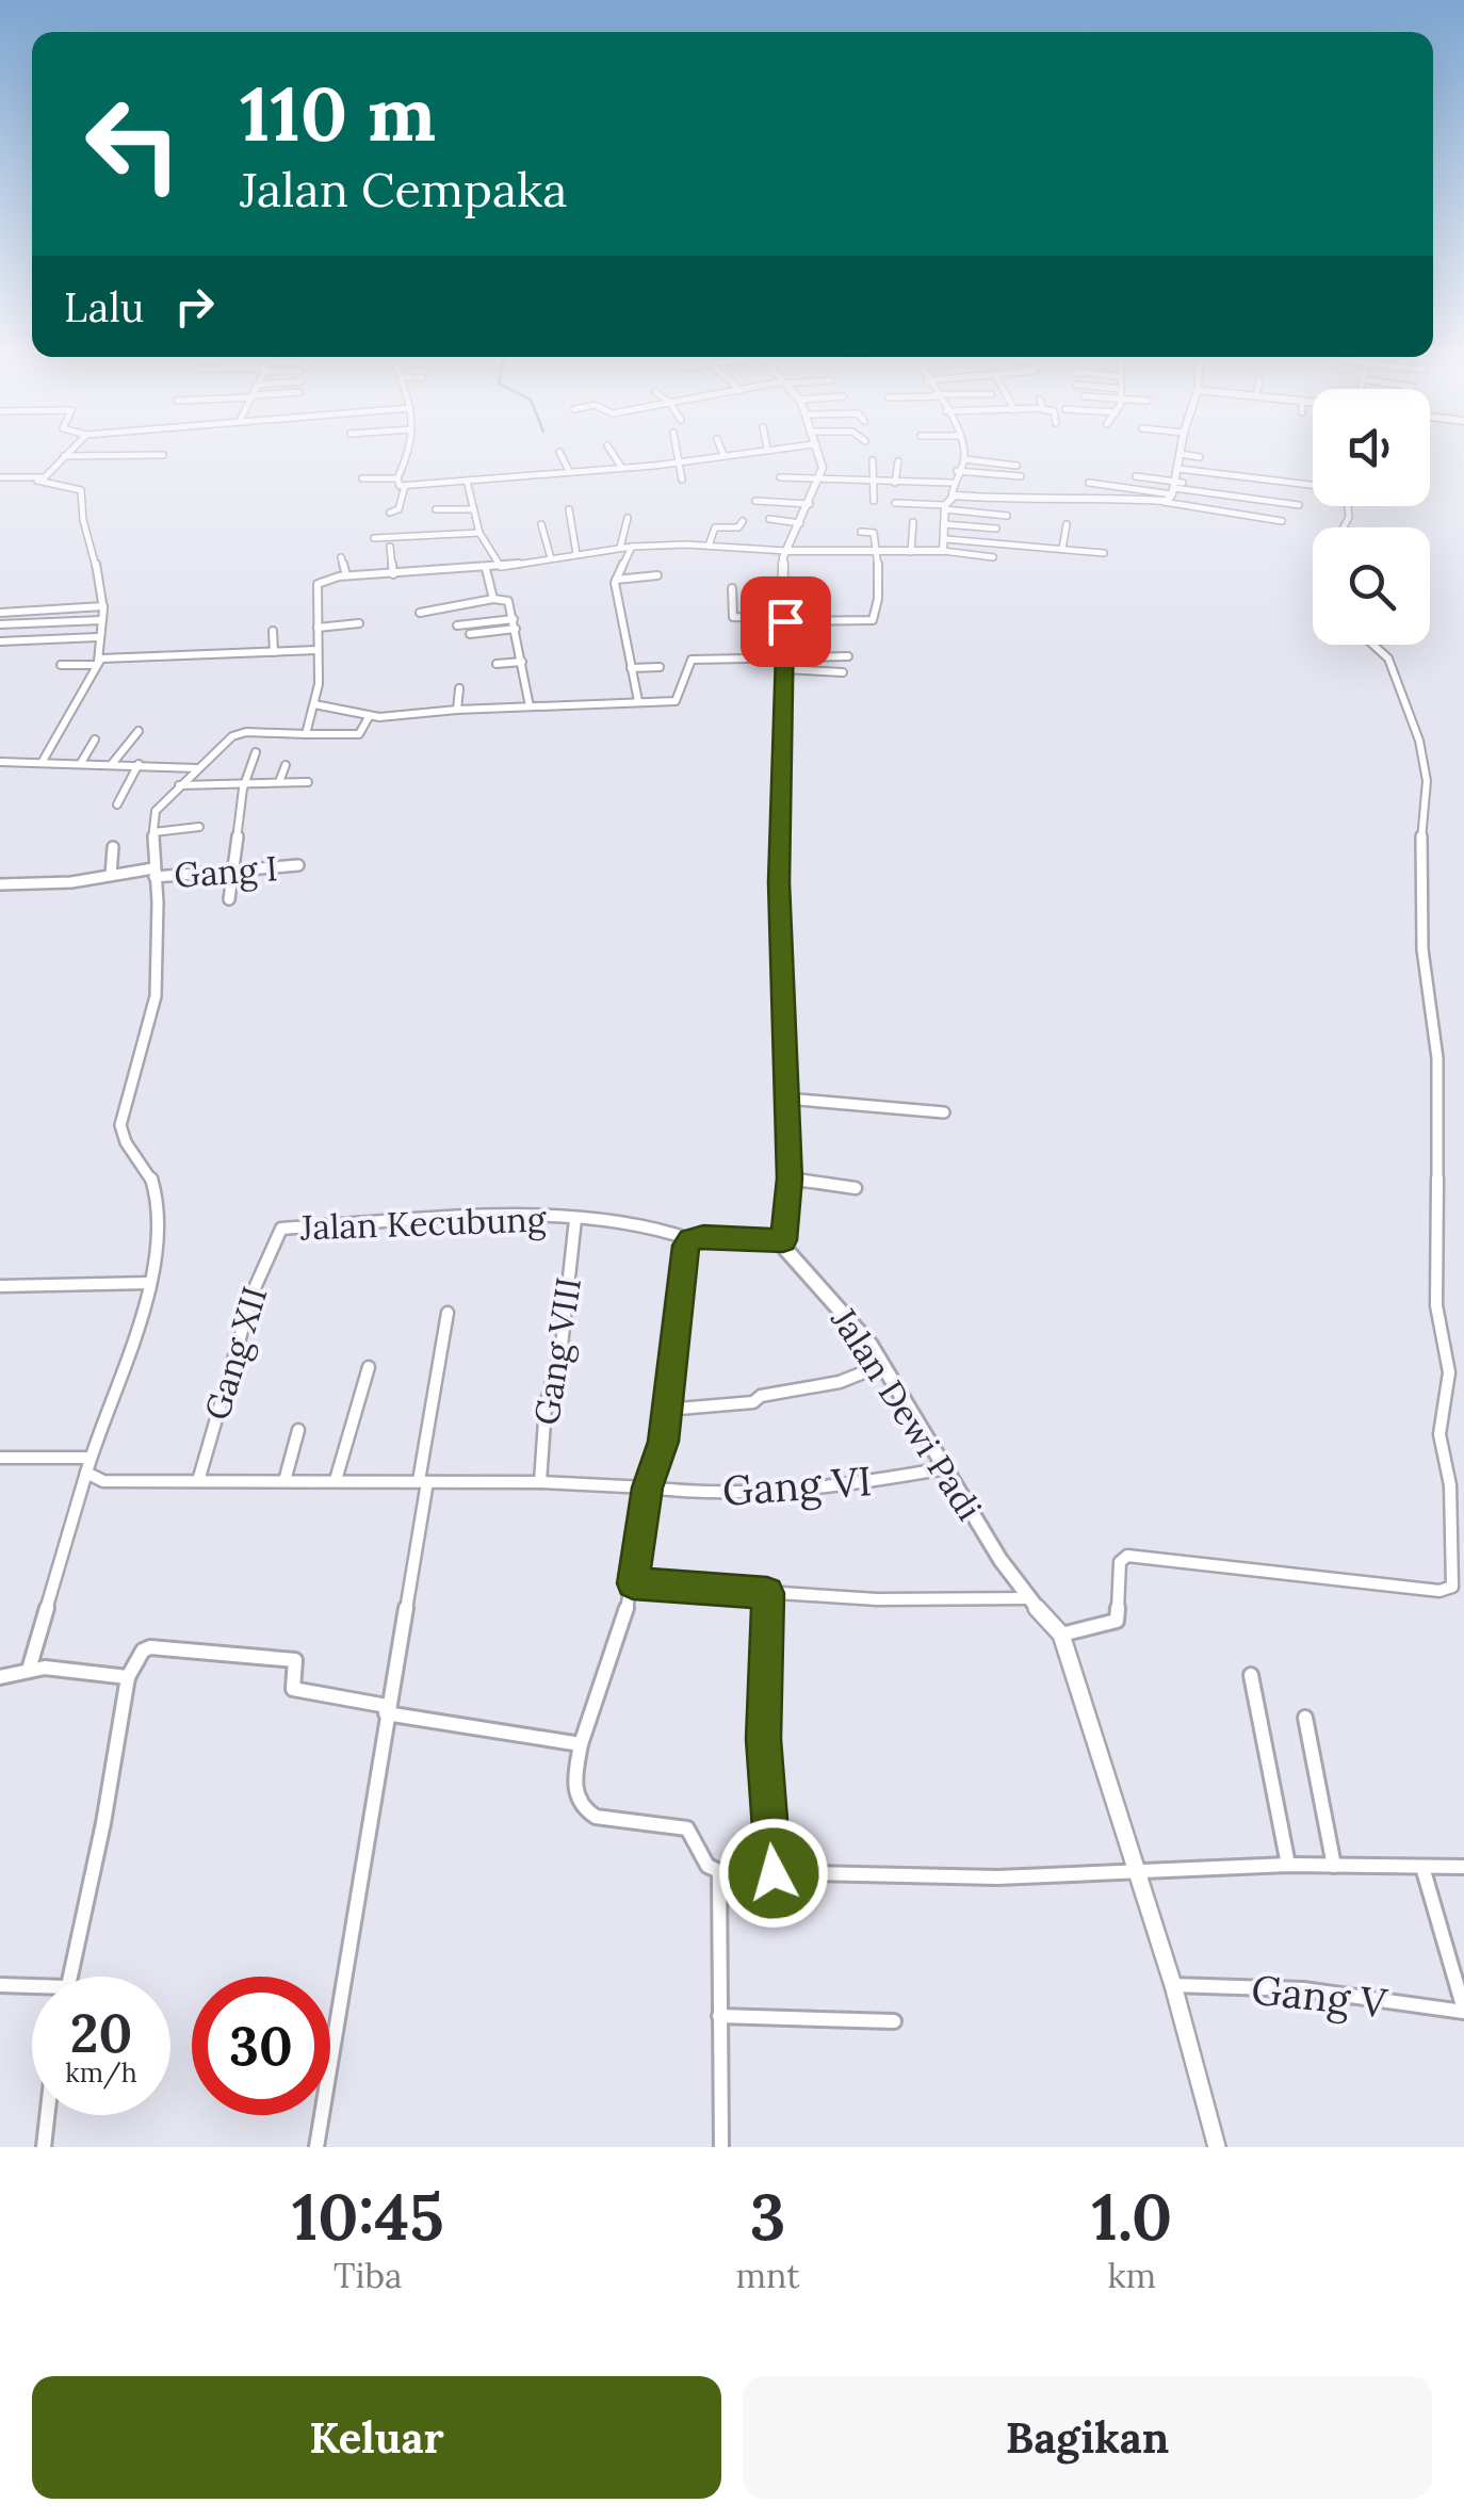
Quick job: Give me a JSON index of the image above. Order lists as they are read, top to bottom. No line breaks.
{"streets":{"street":["Gang I","Jalan Kecubung","Gang VIII","Gang XII","Jalan Dewi Padi","Gang VI","Gang V"]},"crossings":[["Jalan Kecubung","Gang VIII"],["Jalan Kecubung","Gang XII"],["Jalan Dewi Padi","Gang VI"],["Jalan Dewi Padi","Gang V"]],"page":{"turn":["110 m","Jalan Cempaka"],"then":"Lalu","speed":"20 km/h","limit":"30","eta":["10:45","Tiba","3","mnt","1.0","km"],"buttons":["Keluar","Bagikan"]}}
